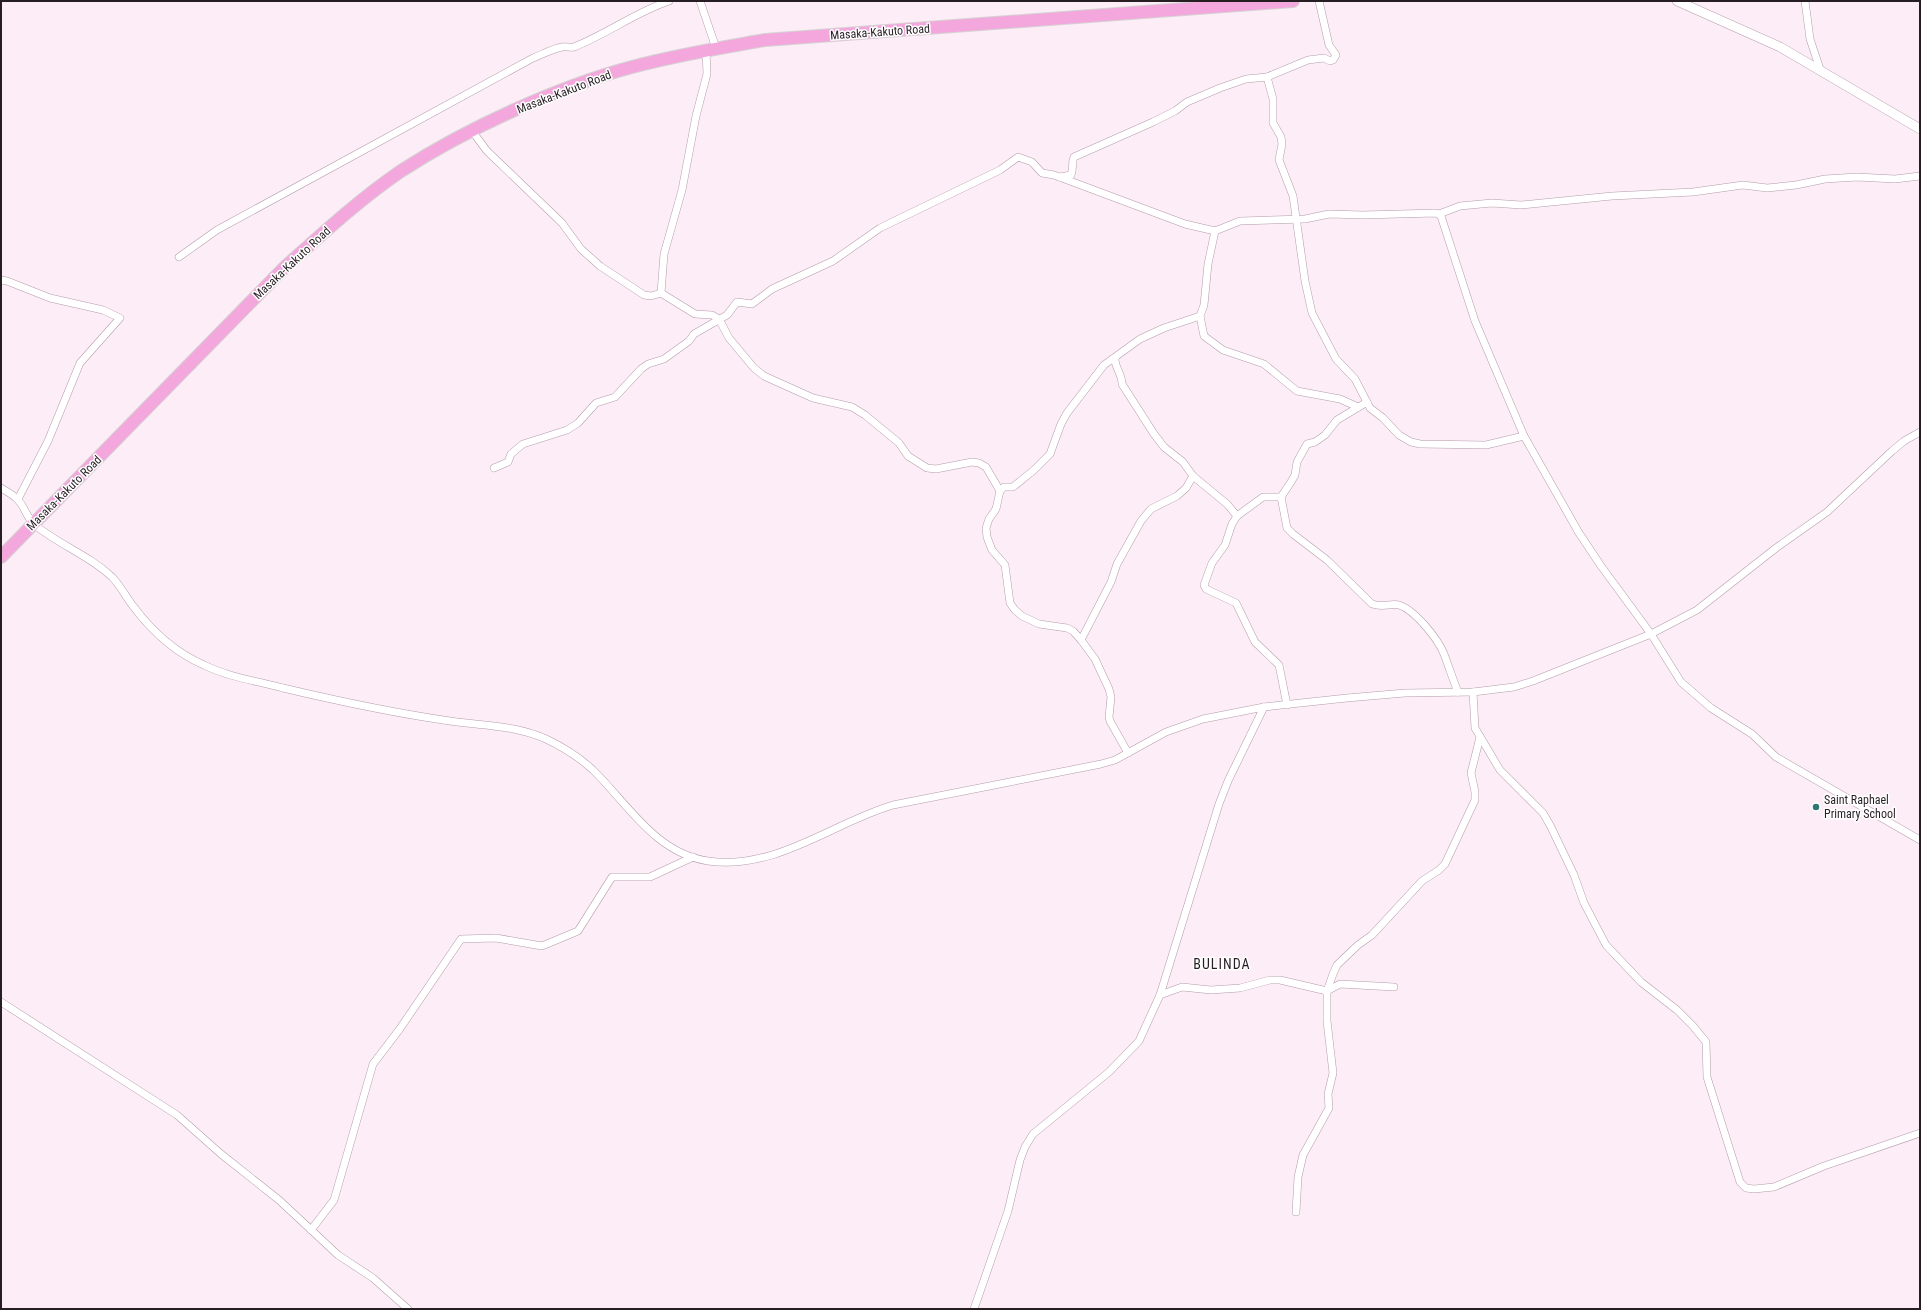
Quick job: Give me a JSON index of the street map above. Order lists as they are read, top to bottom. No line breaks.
{"streets":{"highway":["Masaka-Kakuto Road"]},"districts":["BULINDA"],"places":["Saint Raphael Primary School"]}
